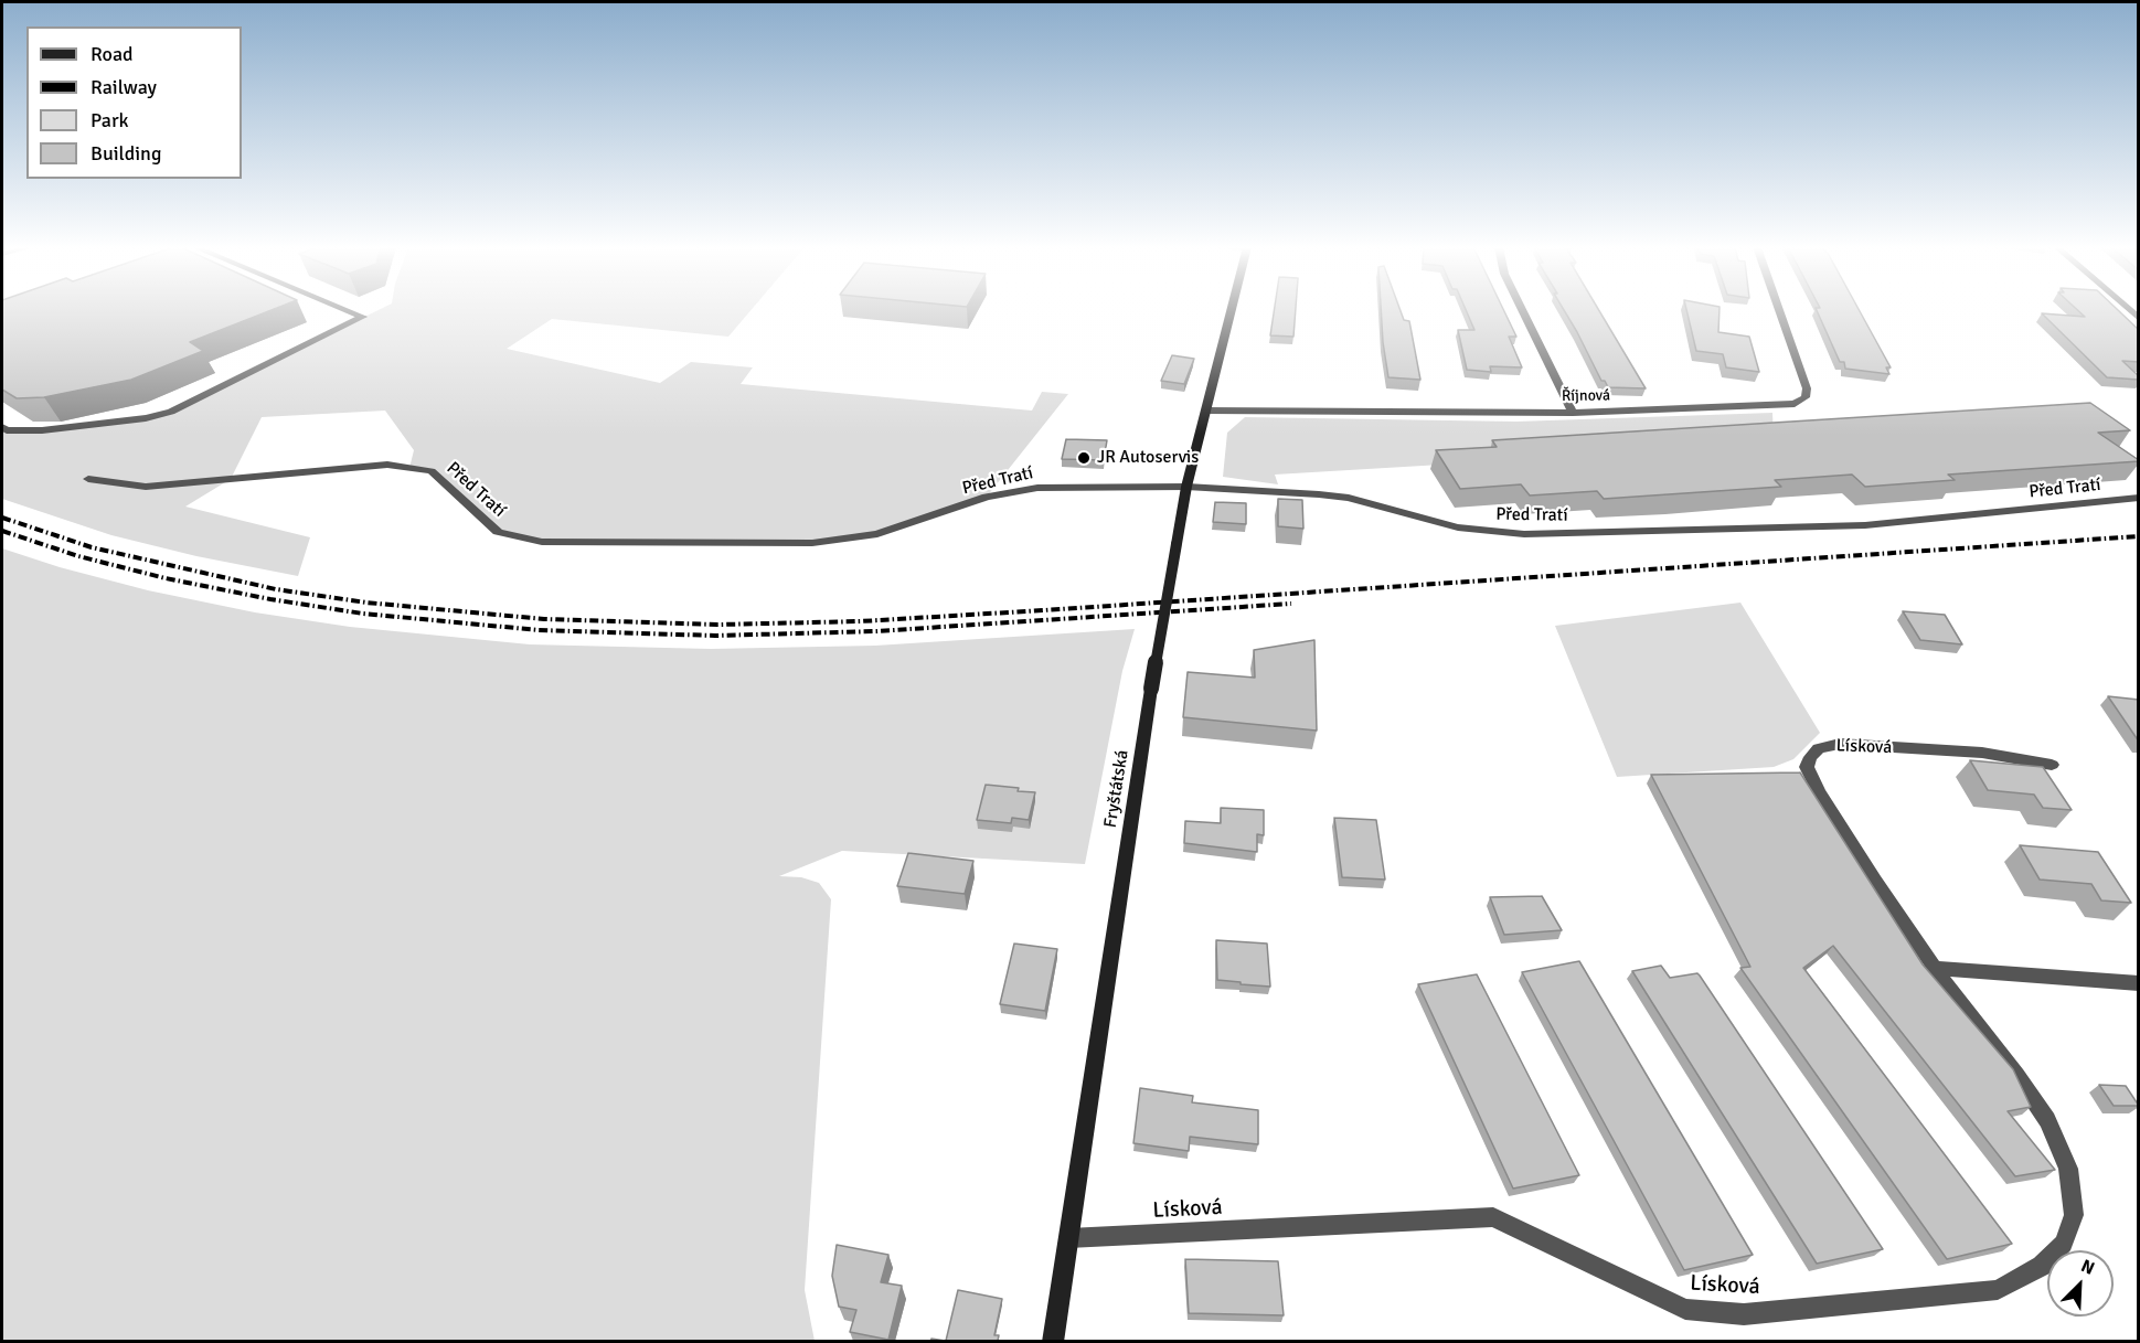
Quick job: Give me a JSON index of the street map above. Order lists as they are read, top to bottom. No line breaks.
{"streets":{"street":["Říjnová","Před Tratí","Lísková","Fryštátská"]},"crossings":[["Říjnová","Fryštátská"],["Před Tratí","Fryštátská"],["Lísková","Fryštátská"]],"places":["JR Autoservis"],"legend":["Road","Railway","Park","Building"],"north":"top right"}
